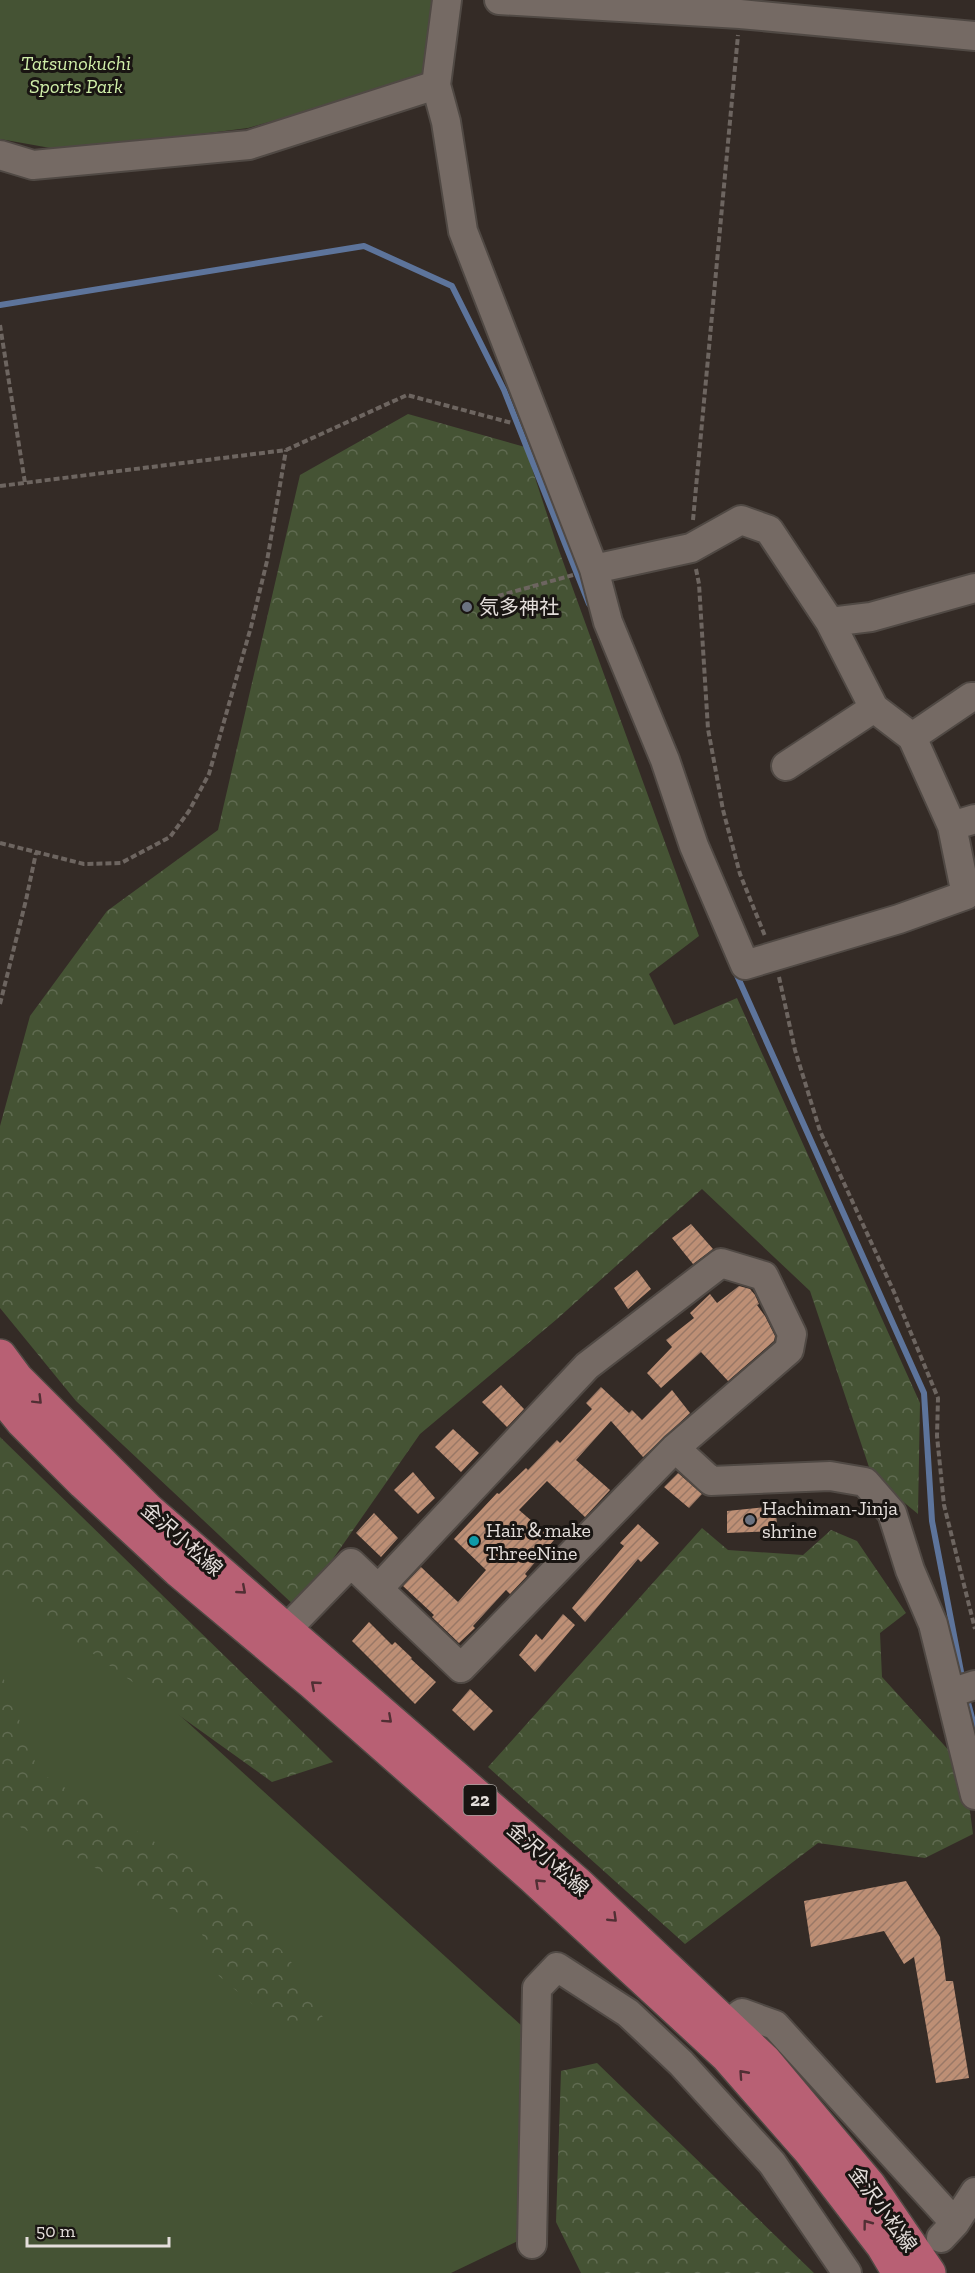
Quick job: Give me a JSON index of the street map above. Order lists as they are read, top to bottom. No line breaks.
{"streets":{"main road":["金沢小松線","22"]},"parks":["Tatsunokuchi Sports Park"],"places":["気多神社","Hachiman-Jinja shrine","Hair＆make ThreeNine"],"scale_bar":"50 m"}
